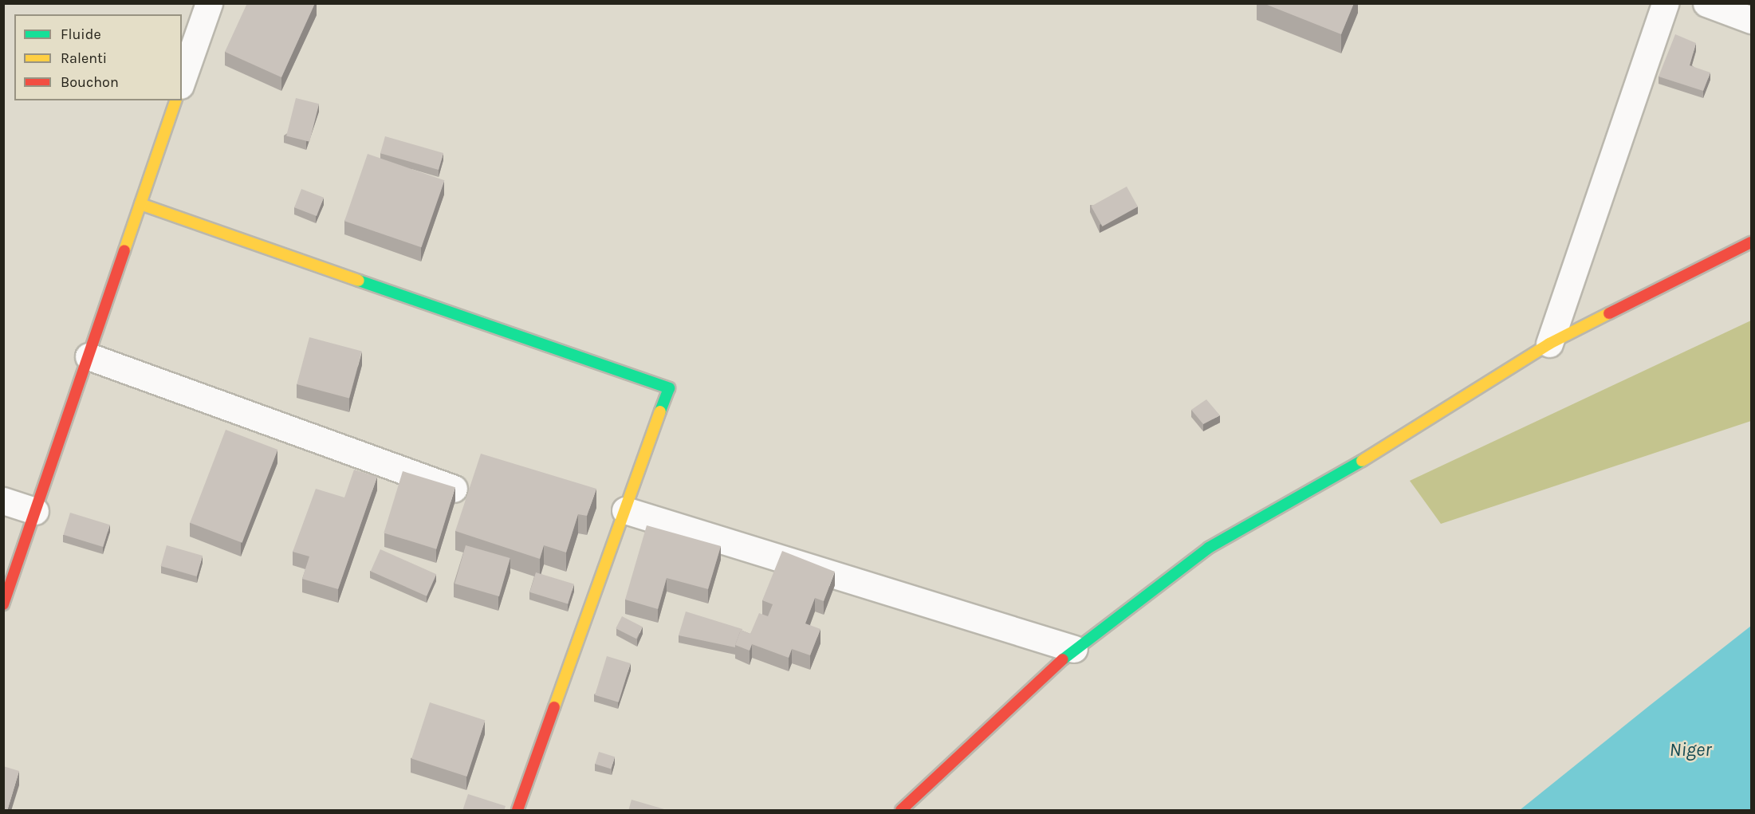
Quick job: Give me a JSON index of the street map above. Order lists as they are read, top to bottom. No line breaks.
{"water":["Niger"],"legend":["Fluide","Ralenti","Bouchon"]}
